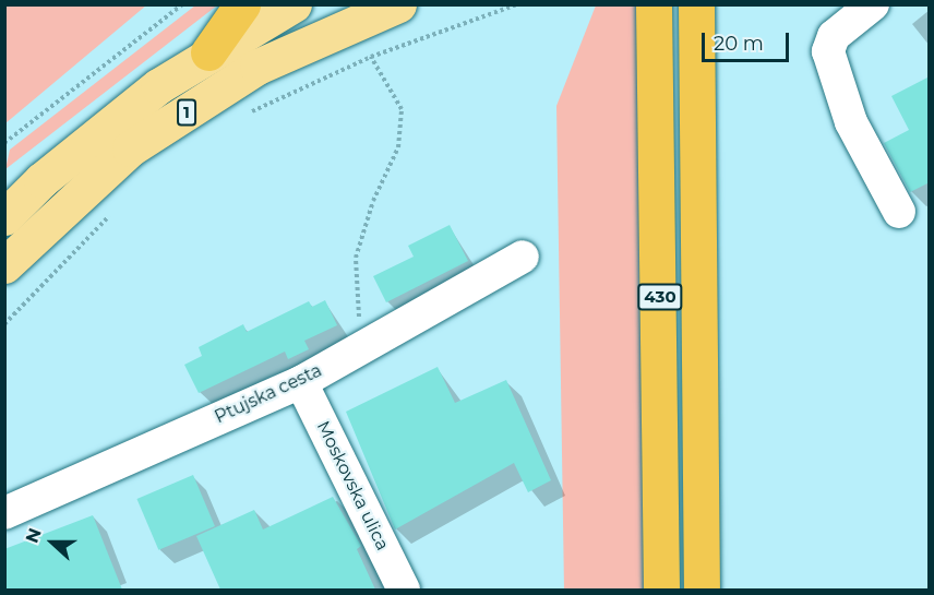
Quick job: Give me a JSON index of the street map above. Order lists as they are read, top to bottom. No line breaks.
{"streets":{"highway":["430"],"main road":["1"],"street":["Ptujska cesta","Moskovska ulica"]},"crossings":[["Ptujska cesta","Moskovska ulica"]],"scale_bar":"20 m","north":"left"}
